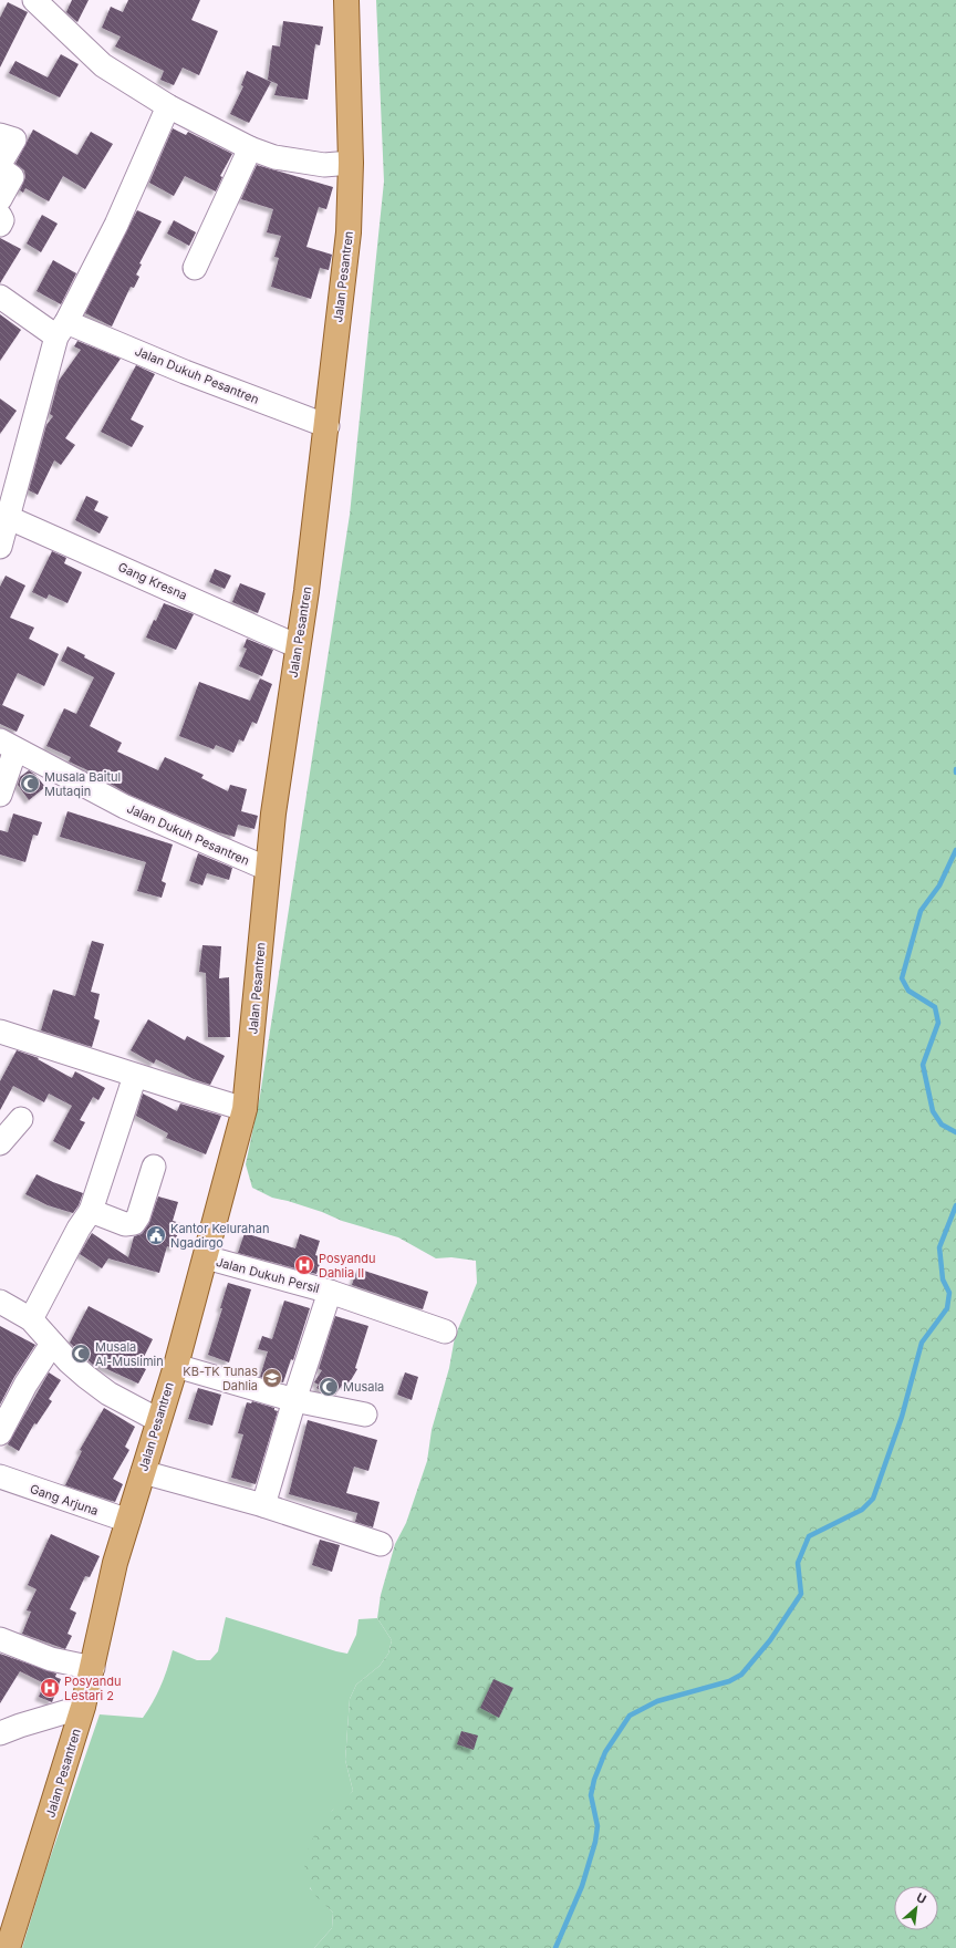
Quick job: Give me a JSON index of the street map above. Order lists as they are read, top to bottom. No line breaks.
{"streets":{"main road":["Jalan Pesantren"],"street":["Jalan Dukuh Pesantren","Gang Kresna","Jalan Dukuh Persil","Gang Arjuna"]},"crossings":[["Jalan Pesantren","Jalan Dukuh Pesantren"],["Jalan Pesantren","Gang Kresna"],["Jalan Pesantren","Jalan Dukuh Persil"],["Jalan Pesantren","Gang Arjuna"]],"places":{"mosque":["Musala Baitul Mutaqin","Musala Al-Muslimin","Musala"],"public building":["Kantor Kelurahan Ngadirgo"],"hospital":["Posyandu Dahlia II","Posyandu Lestari 2"],"school or university":["KB-TK Tunas Dahlia"]},"north":"top right"}
